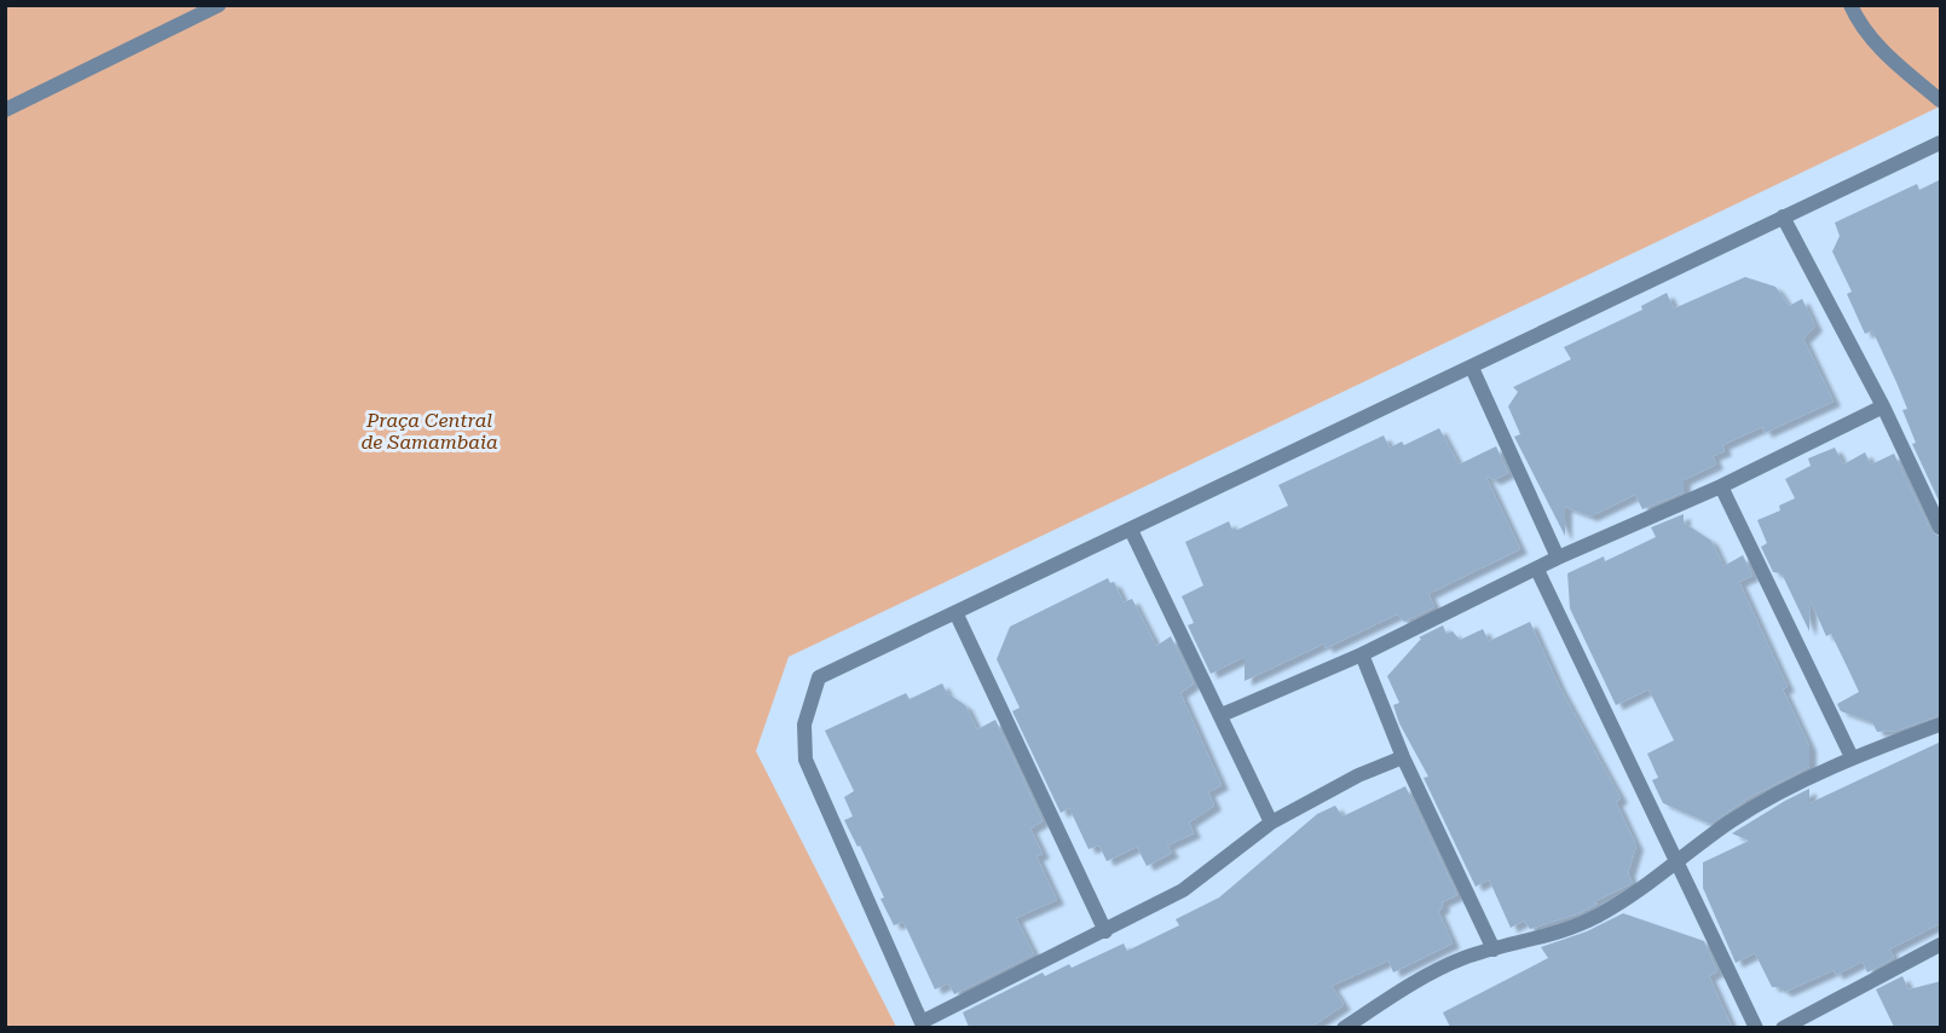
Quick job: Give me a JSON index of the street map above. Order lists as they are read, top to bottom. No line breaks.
{"parks":["Praça Central de Samambaia"]}
